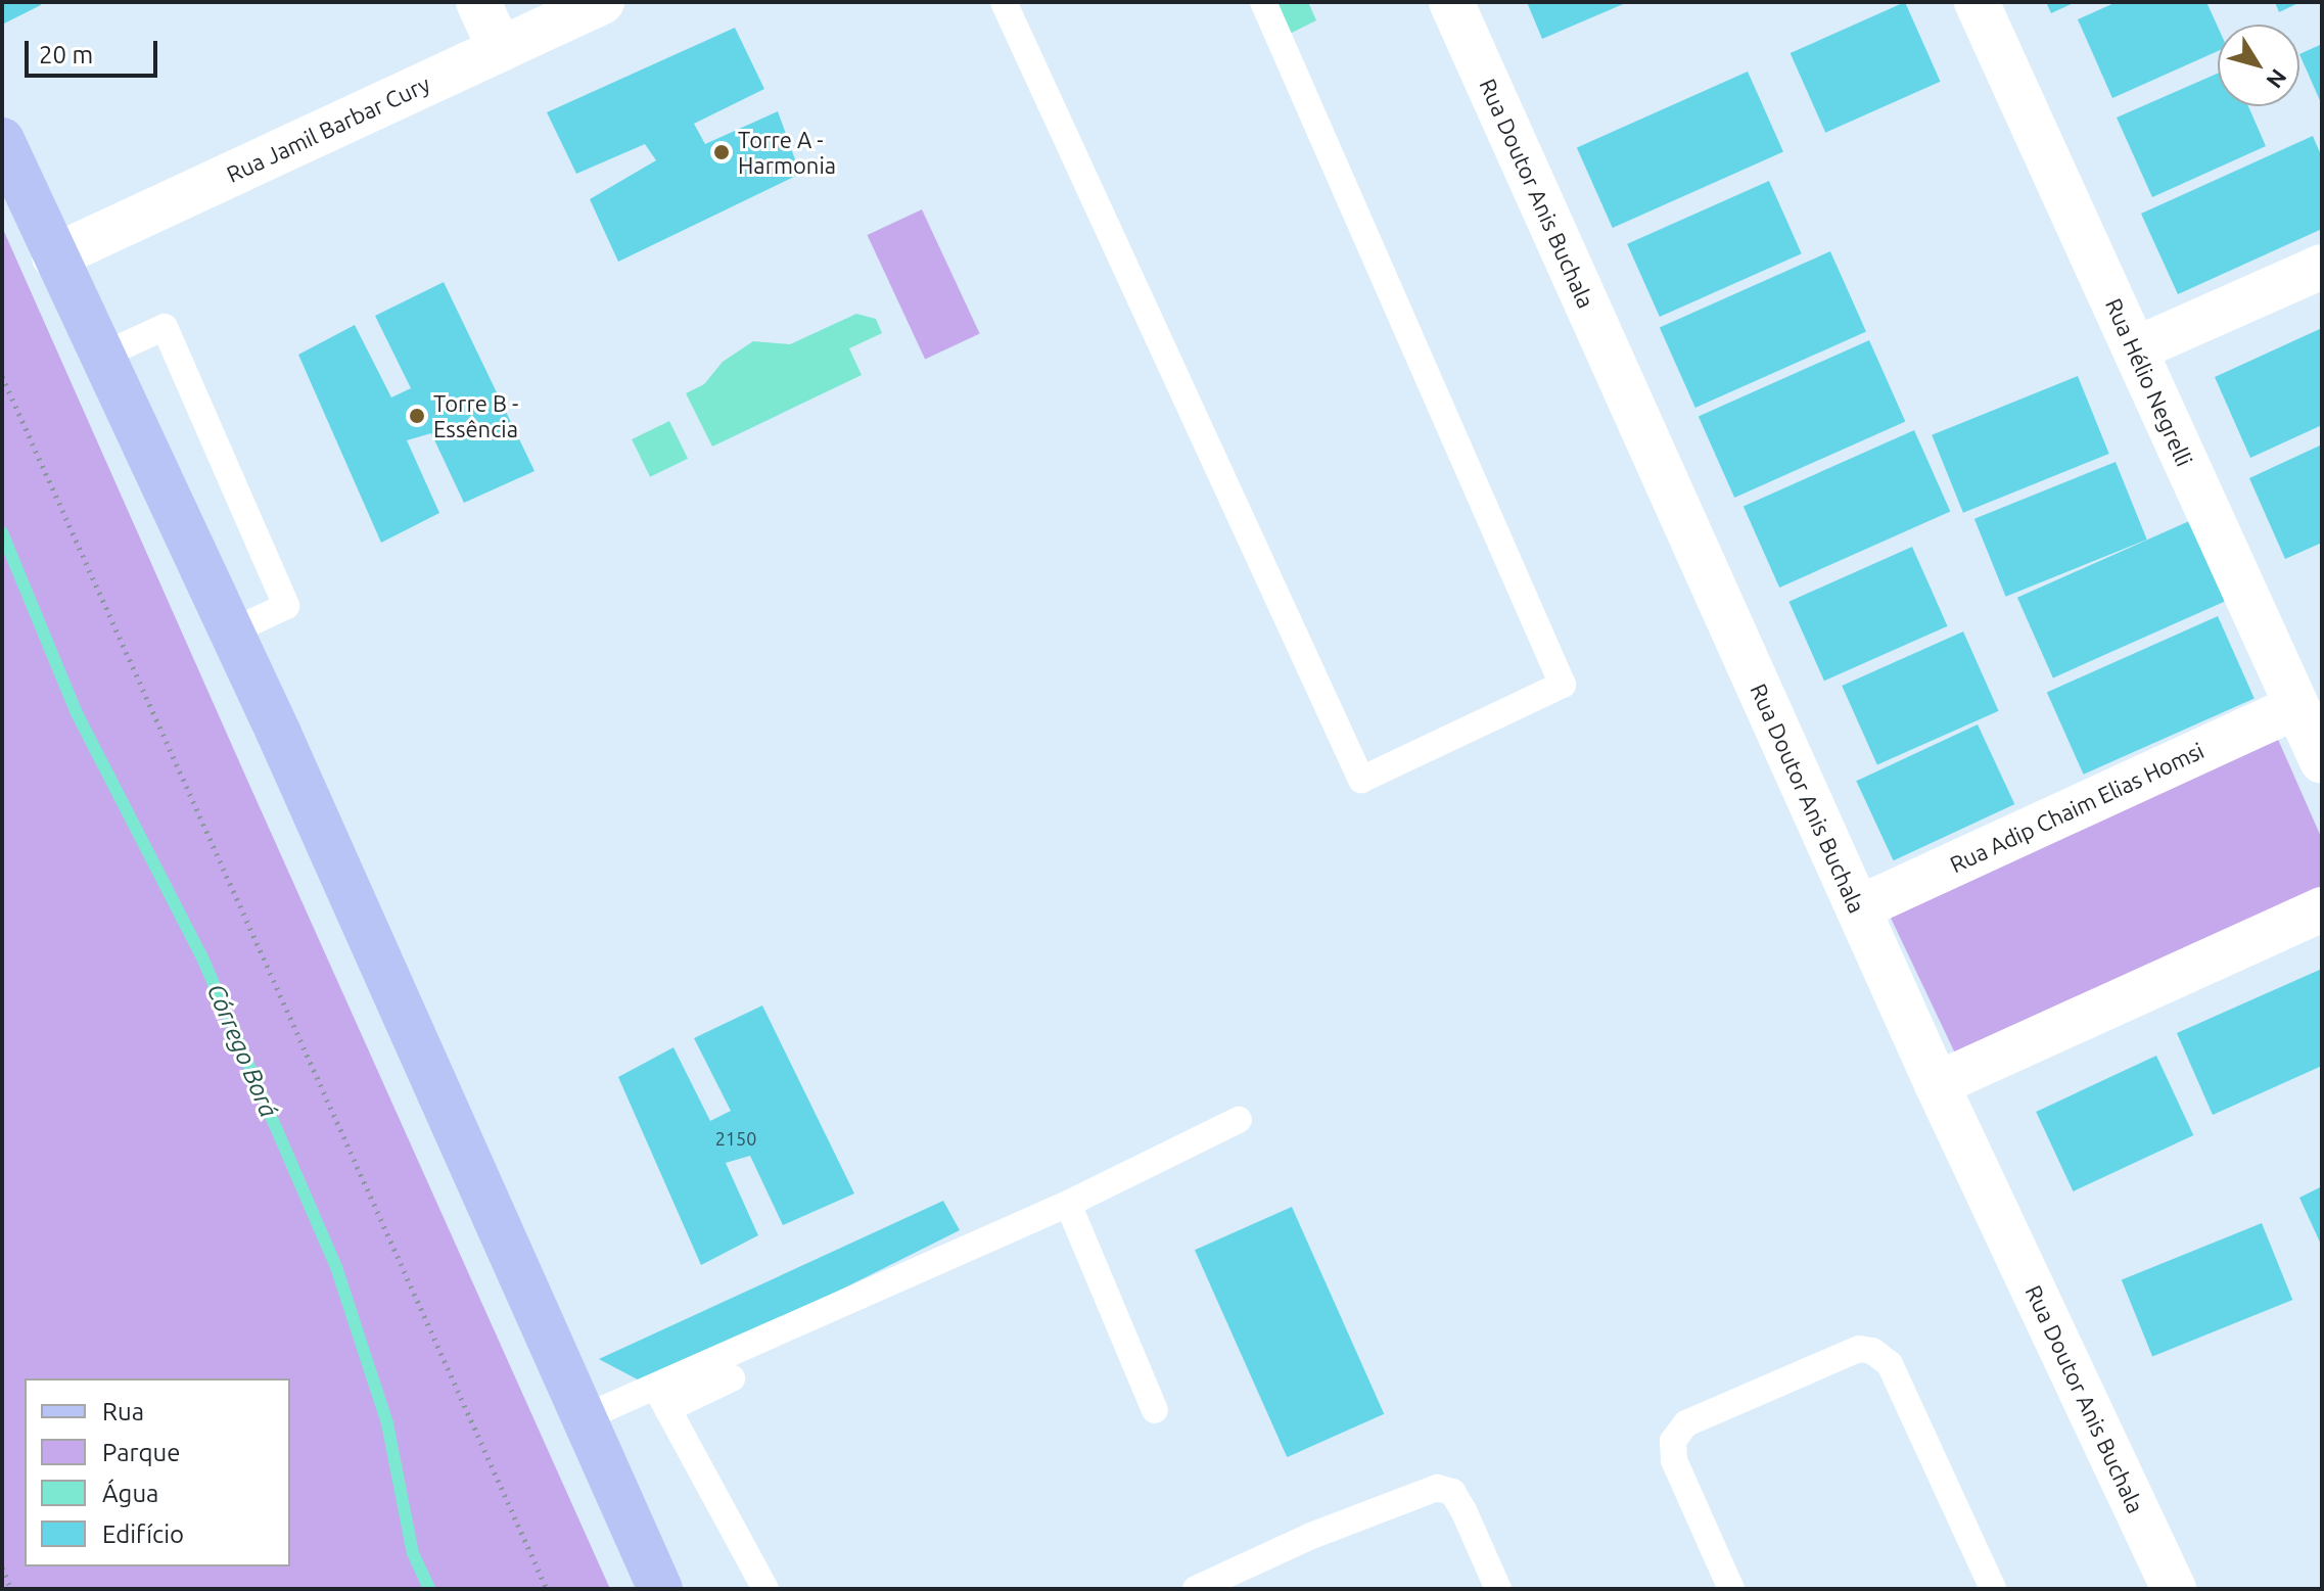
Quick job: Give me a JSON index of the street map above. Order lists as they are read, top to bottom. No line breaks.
{"streets":{"street":["Rua Jamil Barbar Cury","Rua Doutor Anis Buchala","Rua Hélio Negrelli","Rua Adip Chaim Elias Homsi"]},"crossings":[["Rua Doutor Anis Buchala","Rua Adip Chaim Elias Homsi"],["Rua Hélio Negrelli","Rua Adip Chaim Elias Homsi"]],"water":["Córrego Borá"],"places":["Torre A - Harmonia","Torre B - Essência"],"house_numbers":["2150"],"legend":["Rua","Parque","Água","Edifício"],"scale_bar":"20 m","north":"bottom right"}
